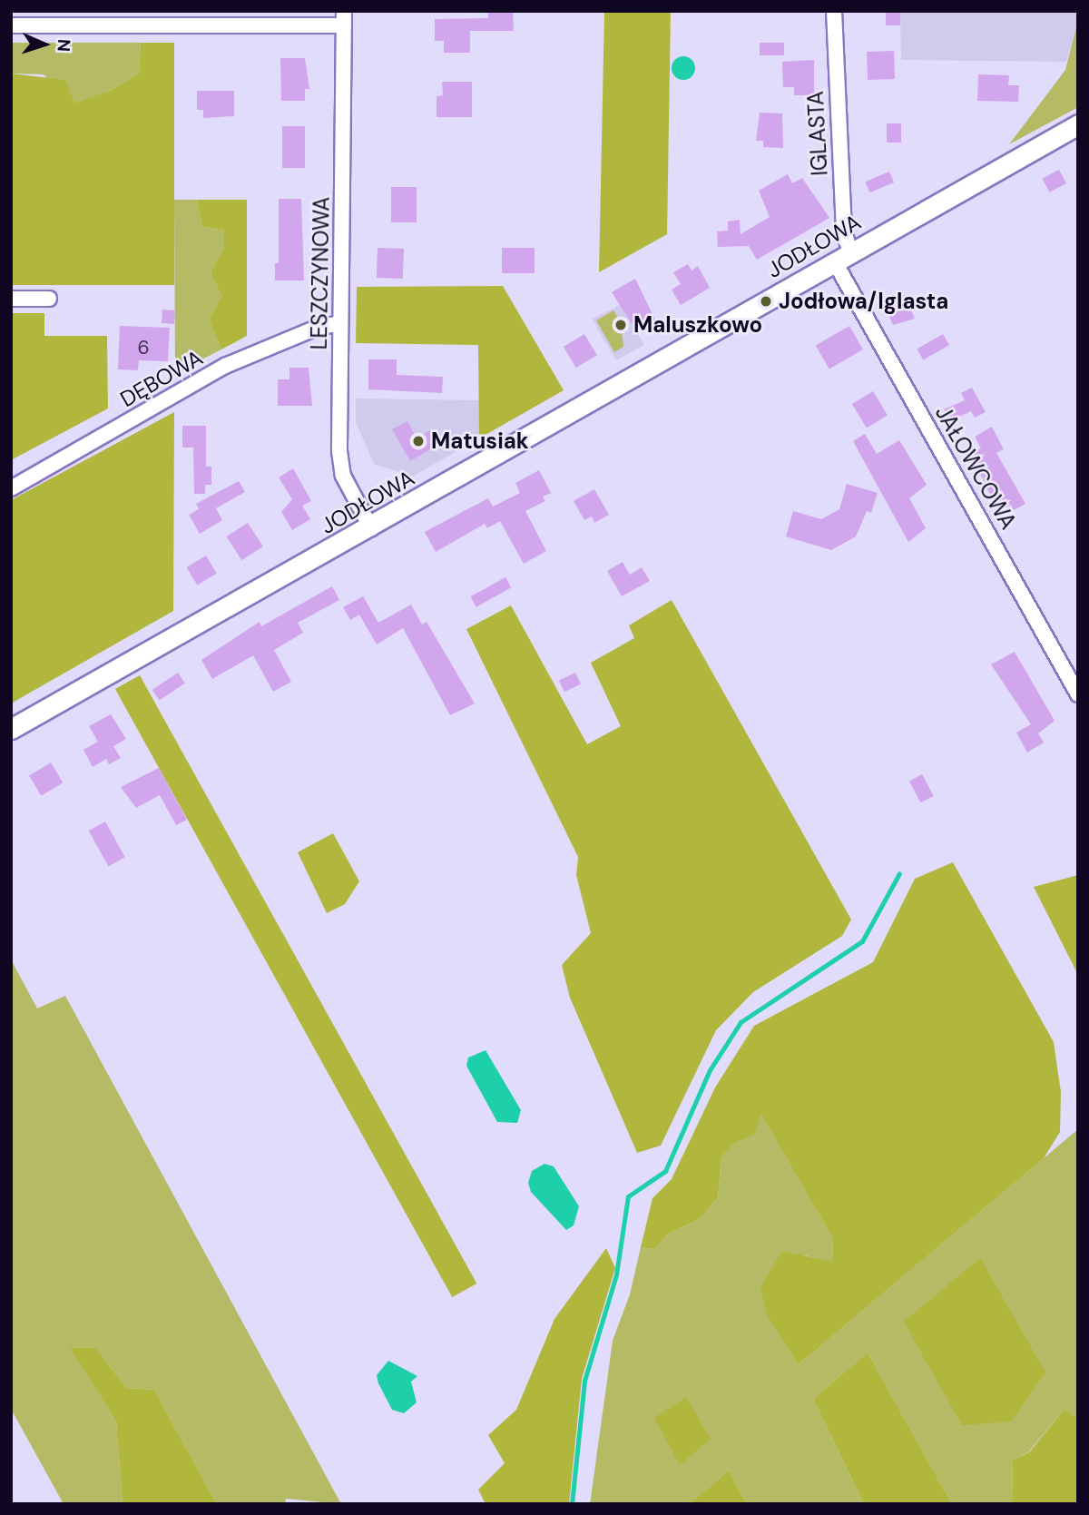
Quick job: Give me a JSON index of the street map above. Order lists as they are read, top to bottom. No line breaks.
{"streets":{"street":["IGLASTA","JODŁOWA","LESZCZYNOWA","DĘBOWA","JAŁOWCOWA"]},"crossings":[["IGLASTA","JODŁOWA"],["IGLASTA","JAŁOWCOWA"],["JODŁOWA","LESZCZYNOWA"],["JODŁOWA","JAŁOWCOWA"],["LESZCZYNOWA","DĘBOWA"]],"places":["Jodłowa/Iglasta","Maluszkowo","Matusiak"],"house_numbers":["6"],"north":"right"}
